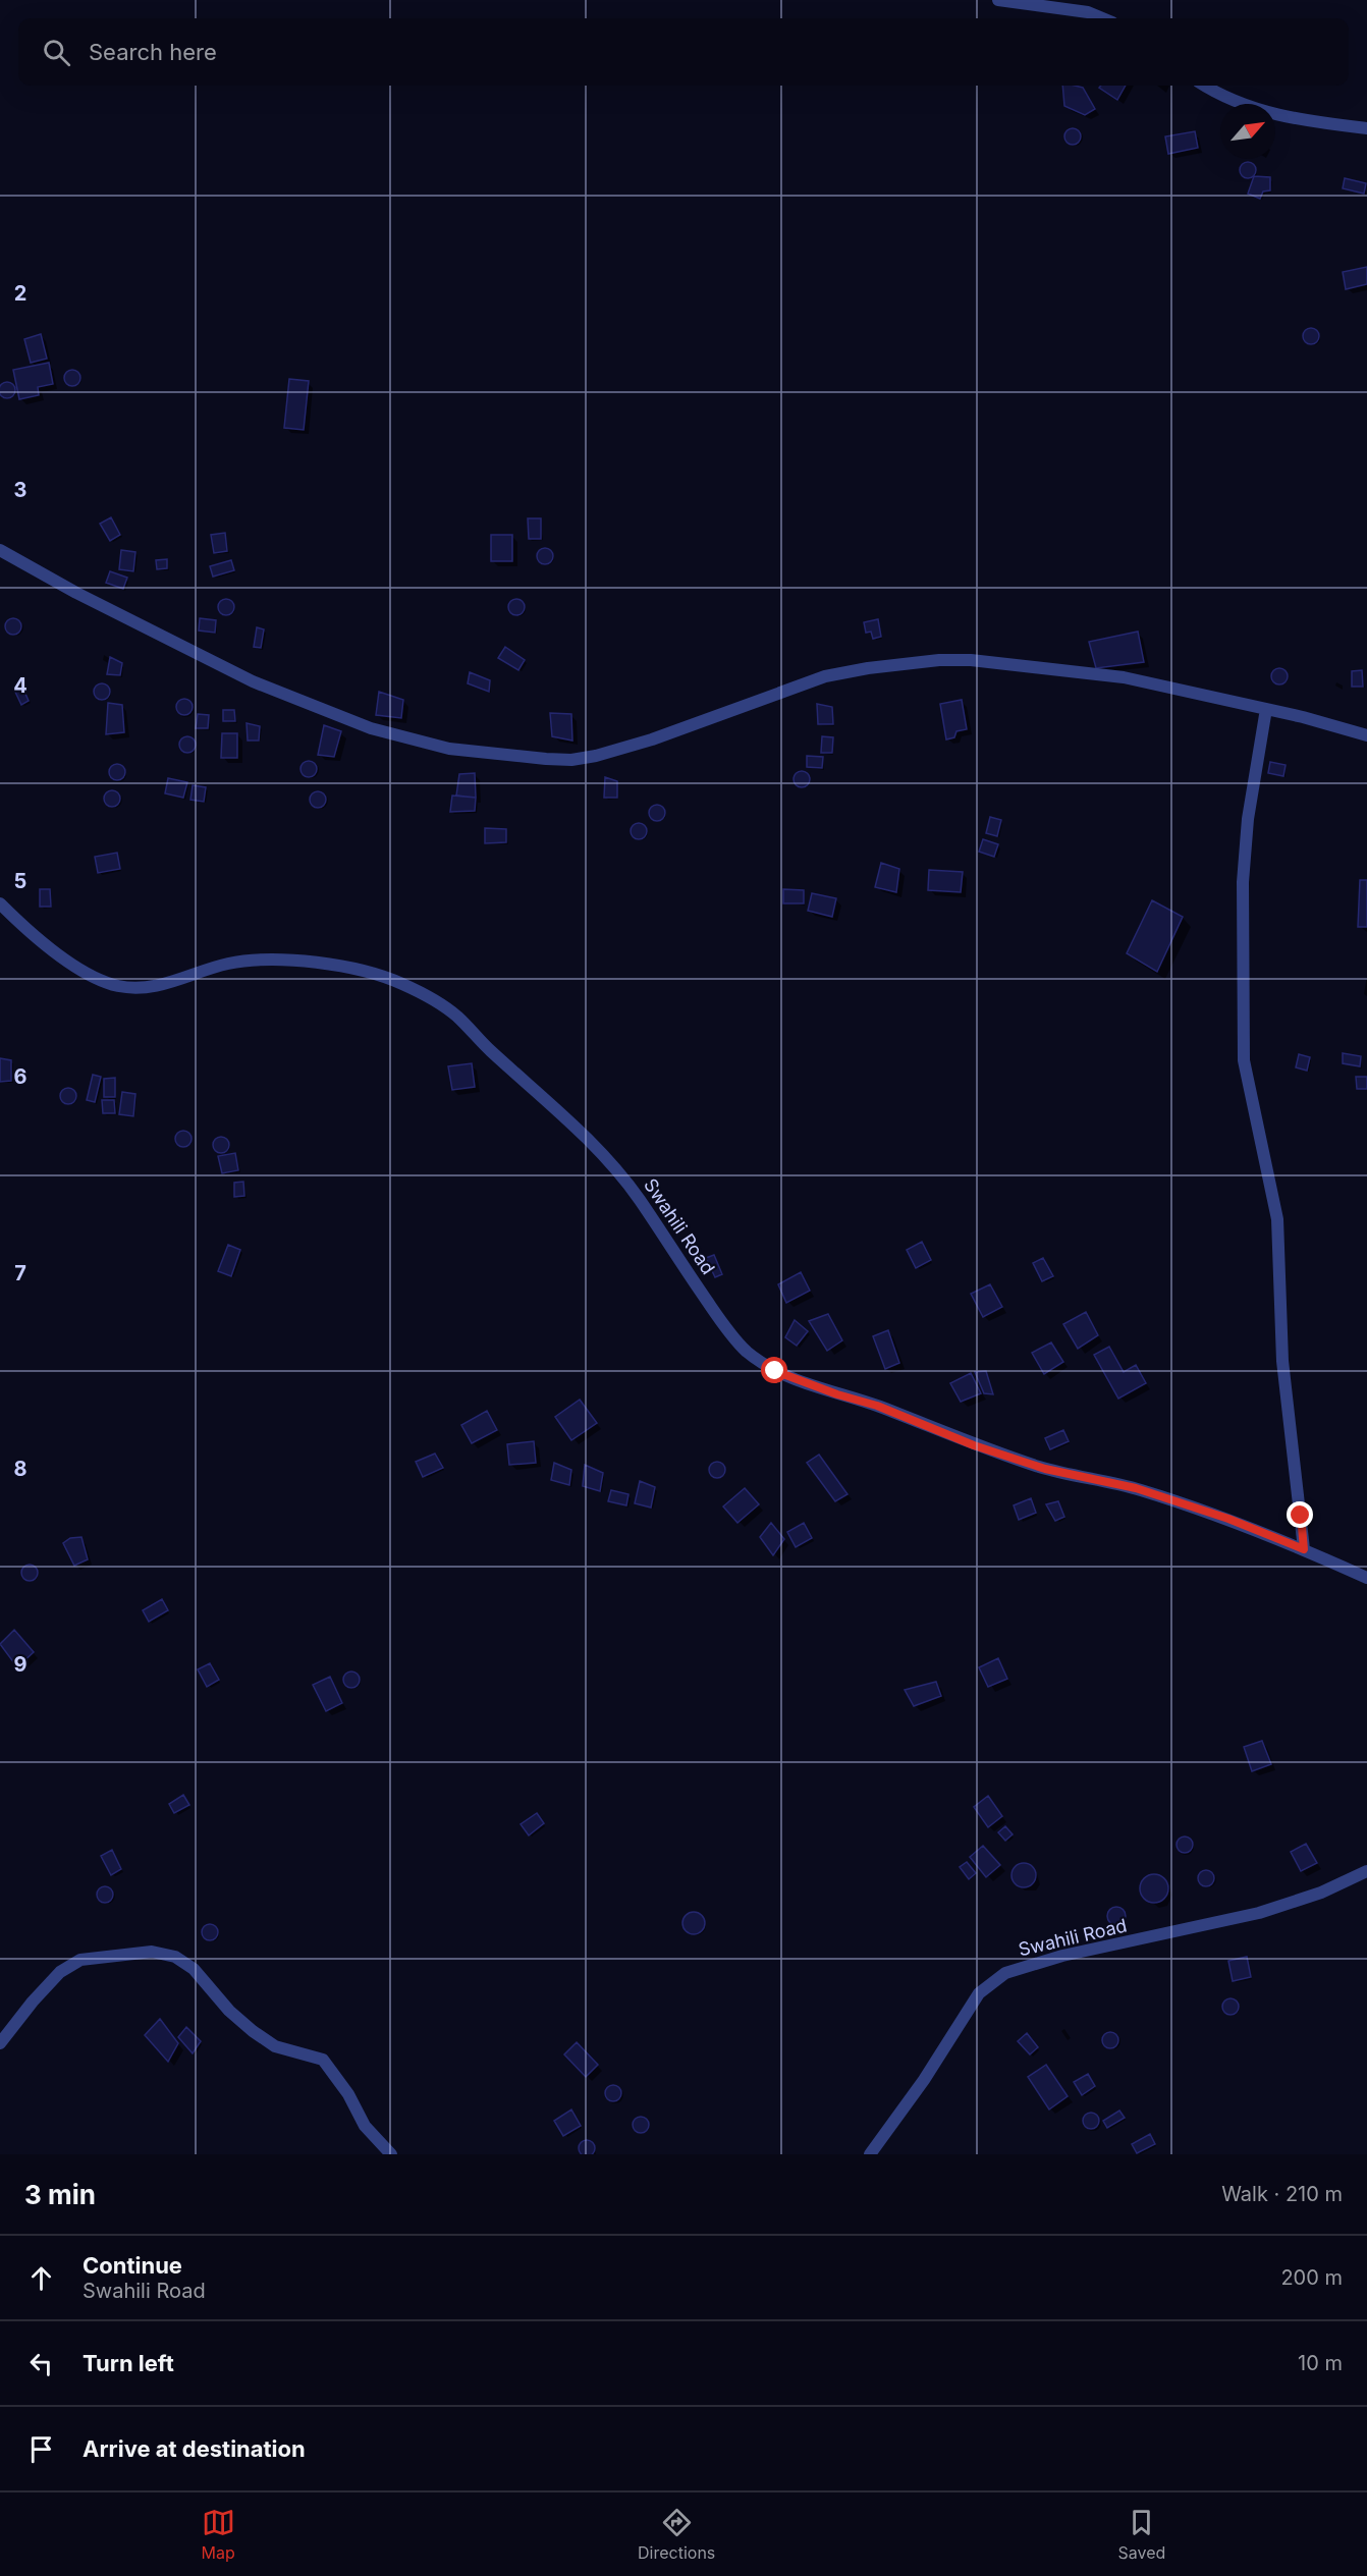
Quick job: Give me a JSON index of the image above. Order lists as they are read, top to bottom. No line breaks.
{"streets":{"street":["Swahili Road"]},"north":"top right","page":{"search":"Search here","heading":["3 min","Walk · 210 m"],"list":[["Continue","Swahili Road","200 m"],["Turn left","10 m"],"Arrive at destination"],"nav":["Map","Directions","Saved"]},"grid":{"rows":["2","3","4","5","6","7","8","9"]}}
